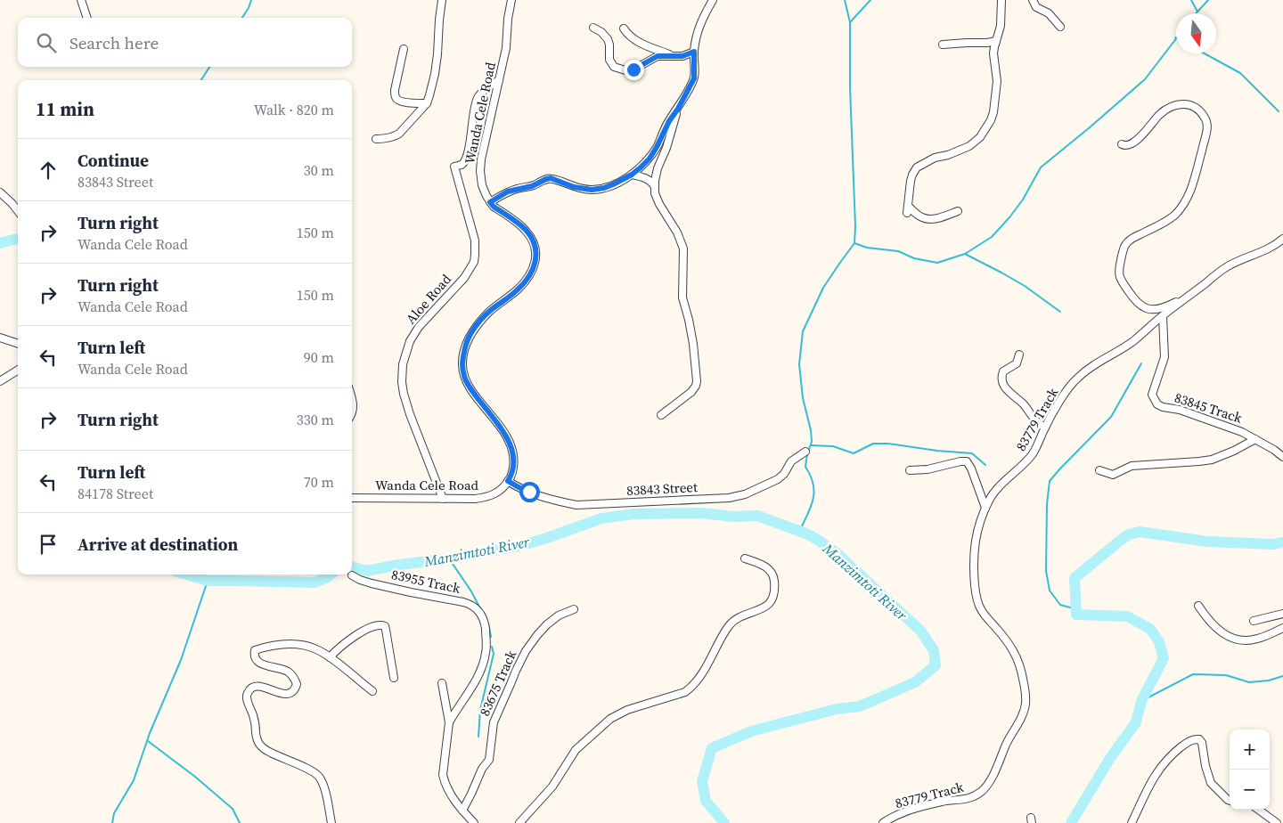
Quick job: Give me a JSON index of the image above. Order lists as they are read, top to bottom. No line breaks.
{"streets":{"street":["Wanda Cele Road","Aloe Road","83845 Track","83779 Track","83843 Street","83955 Track","83675 Track"]},"crossings":[["Wanda Cele Road","Aloe Road"],["Wanda Cele Road","83843 Street"],["83845 Track","83779 Track"]],"water":["Manzimtoti River"],"north":"bottom","page":{"search":"Search here","heading":["11 min","Walk · 820 m"],"list":[["Continue","83843 Street","30 m"],["Turn right","Wanda Cele Road","150 m"],["Turn right","Wanda Cele Road","150 m"],["Turn left","Wanda Cele Road","90 m"],["Turn right","330 m"],["Turn left","84178 Street","70 m"],"Arrive at destination"],"map_buttons":["+","−"]}}
